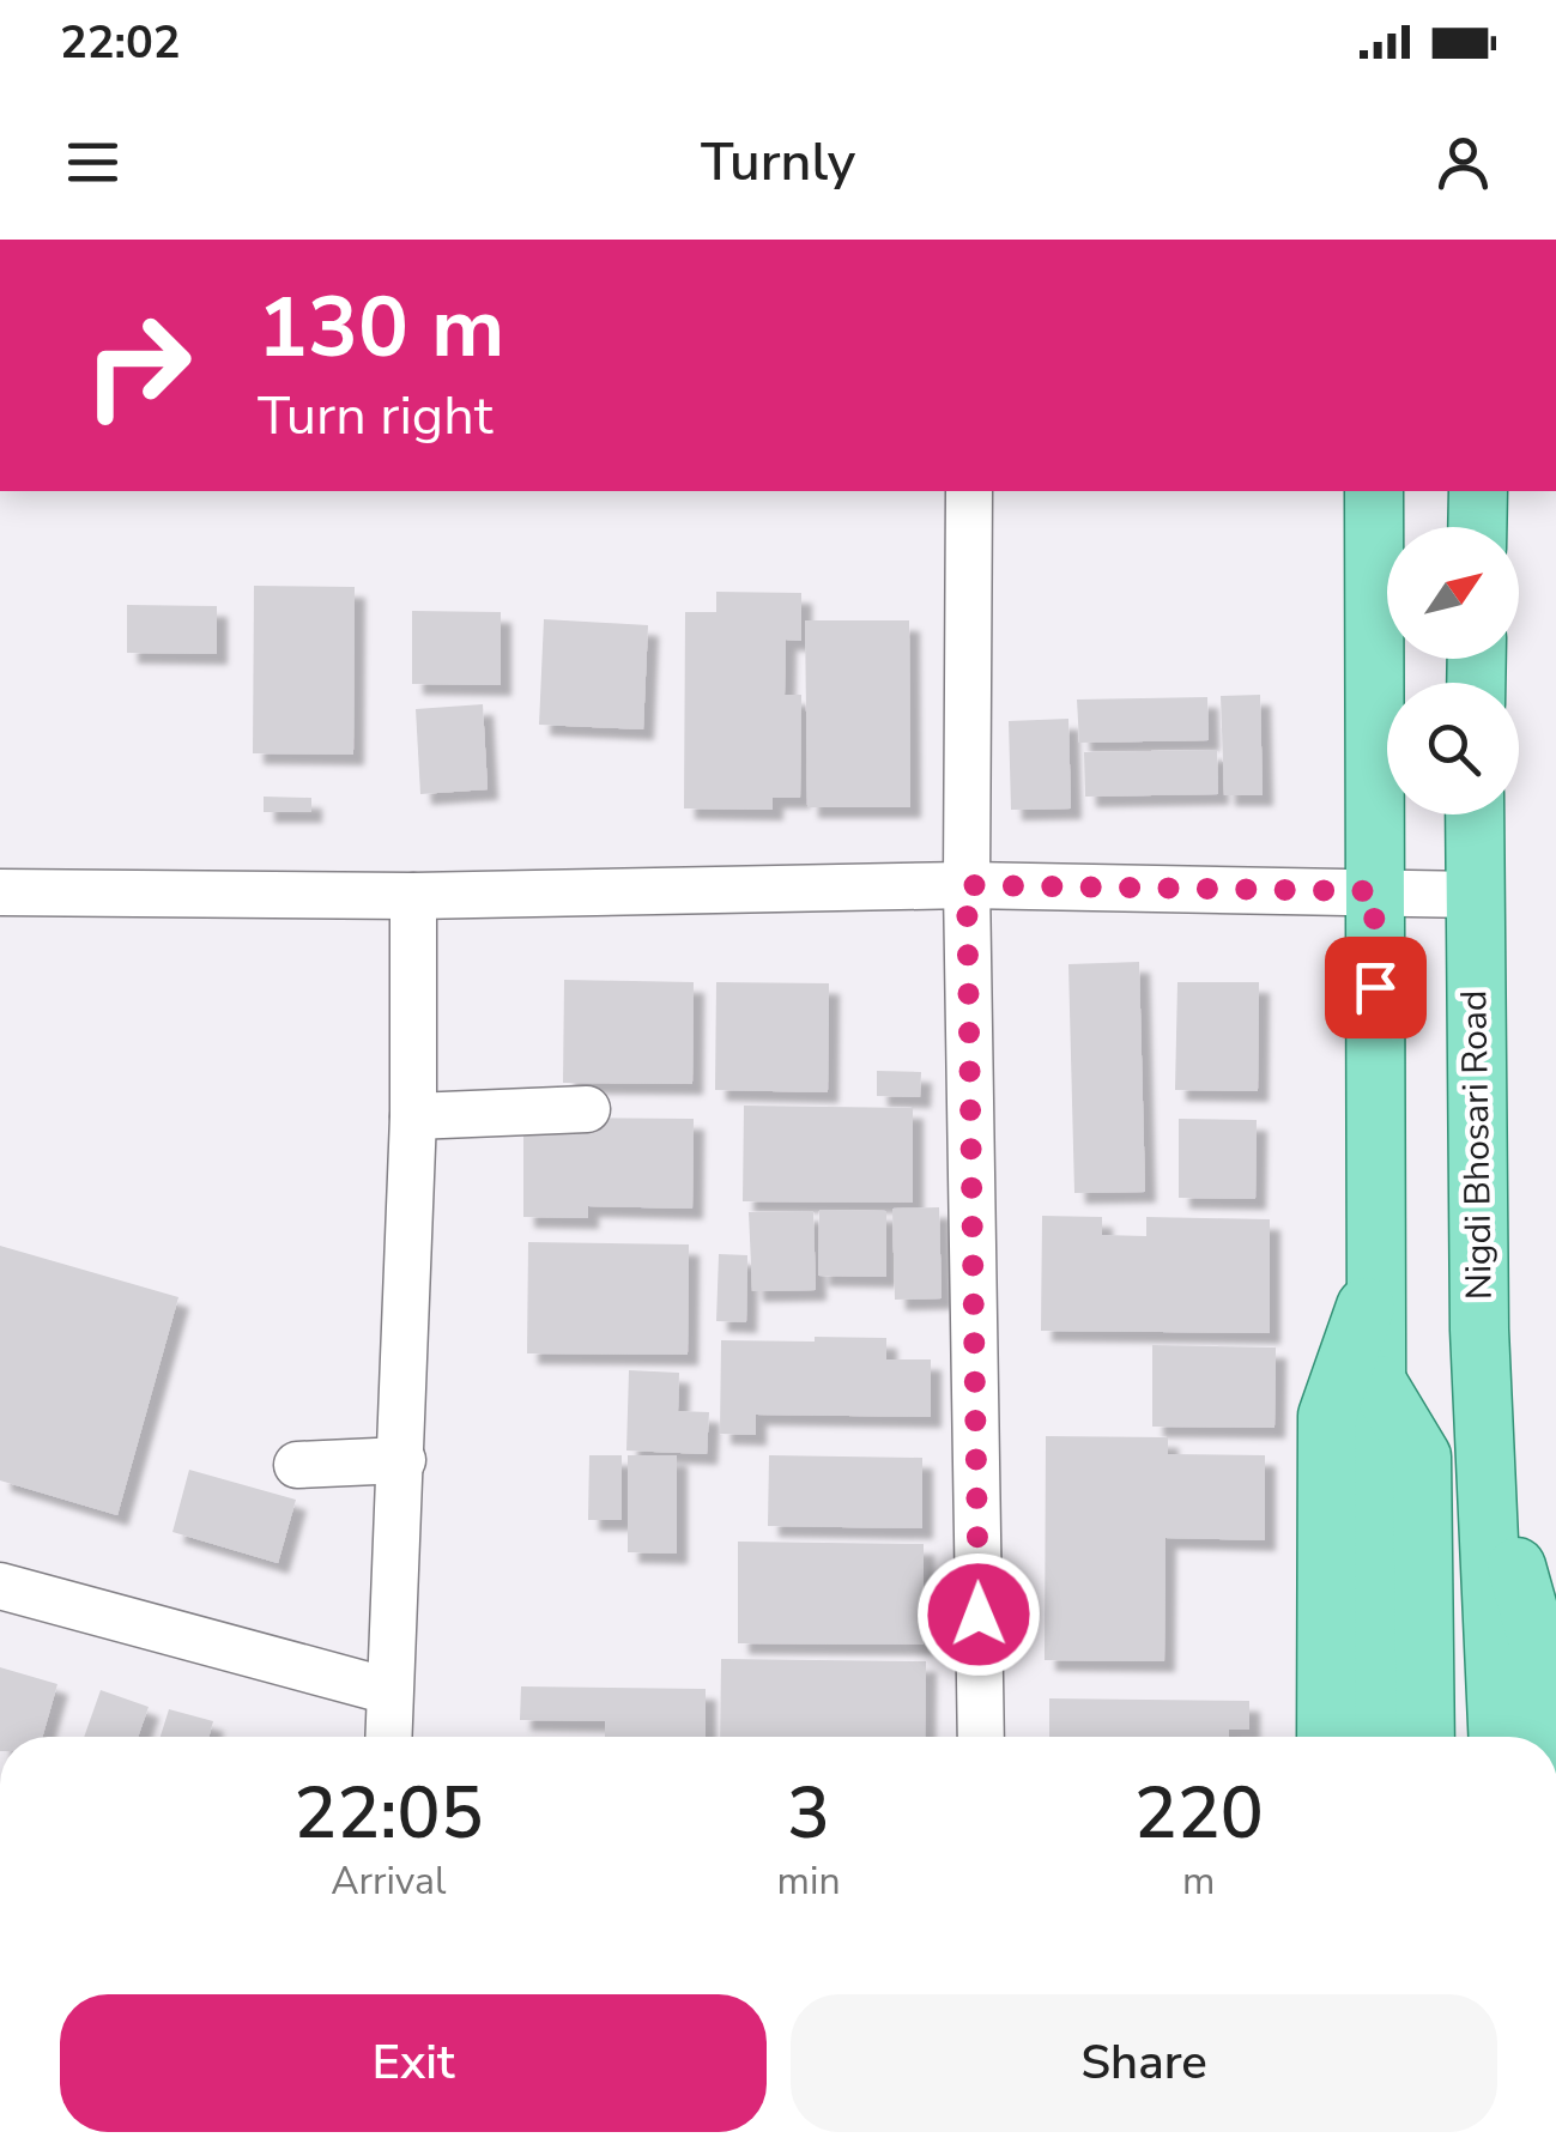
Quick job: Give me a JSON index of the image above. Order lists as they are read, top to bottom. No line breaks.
{"streets":{"main road":["Nigdi Bhosari Road"]},"north":"top right","page":{"status":"22:02","header":"Turnly","turn":["130 m","Turn right"],"eta":["22:05","Arrival","3","min","220","m"],"buttons":["Exit","Share"]}}
